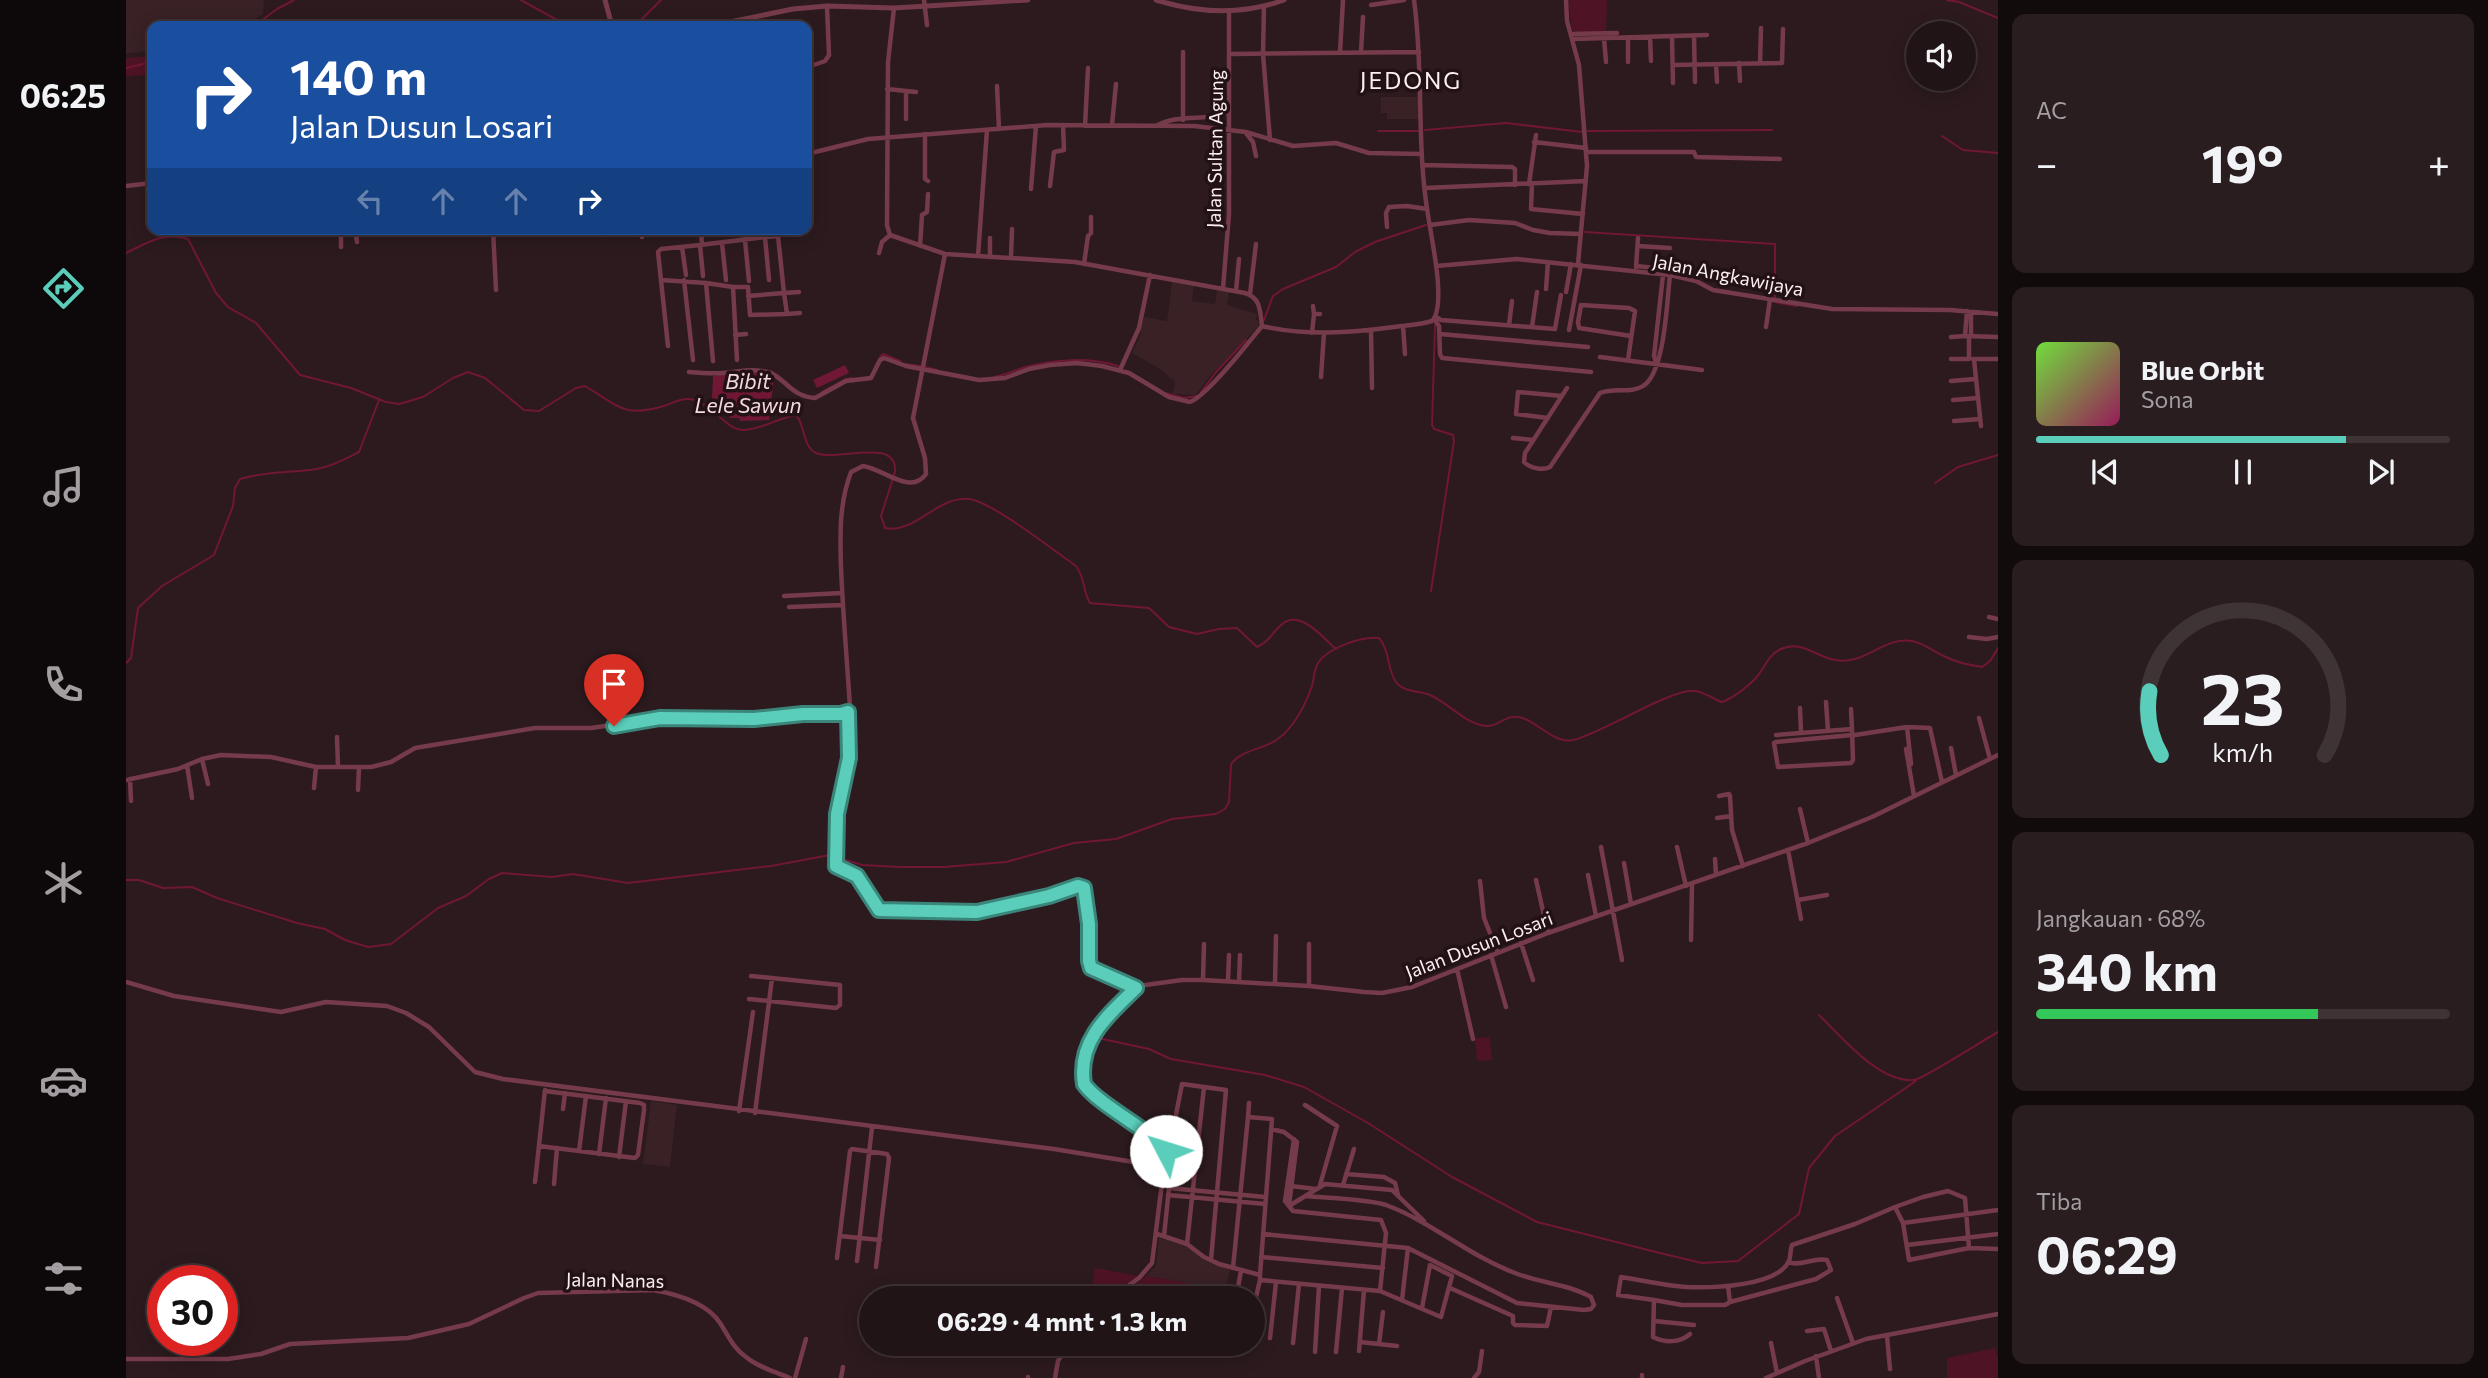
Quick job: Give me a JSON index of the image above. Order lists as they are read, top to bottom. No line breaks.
{"streets":{"street":["Jalan Sultan Agung","Jalan Angkawijaya","Jalan Dusun Losari","Jalan Nanas"]},"districts":["JEDONG"],"water":["Bibit Lele Sawun"],"page":{"tabs":"06:25","tile":["AC",["Jangkauan · 68%","340 km"],["Tiba","06:29"]],"turn":["140 m","Jalan Dusun Losari"],"heat":["−","19°","+"],"song":["Blue Orbit","Sona"],"limit":"30","trip":"06:29 · 4 mnt · 1.3 km","gauge":["23","km/h"]}}
